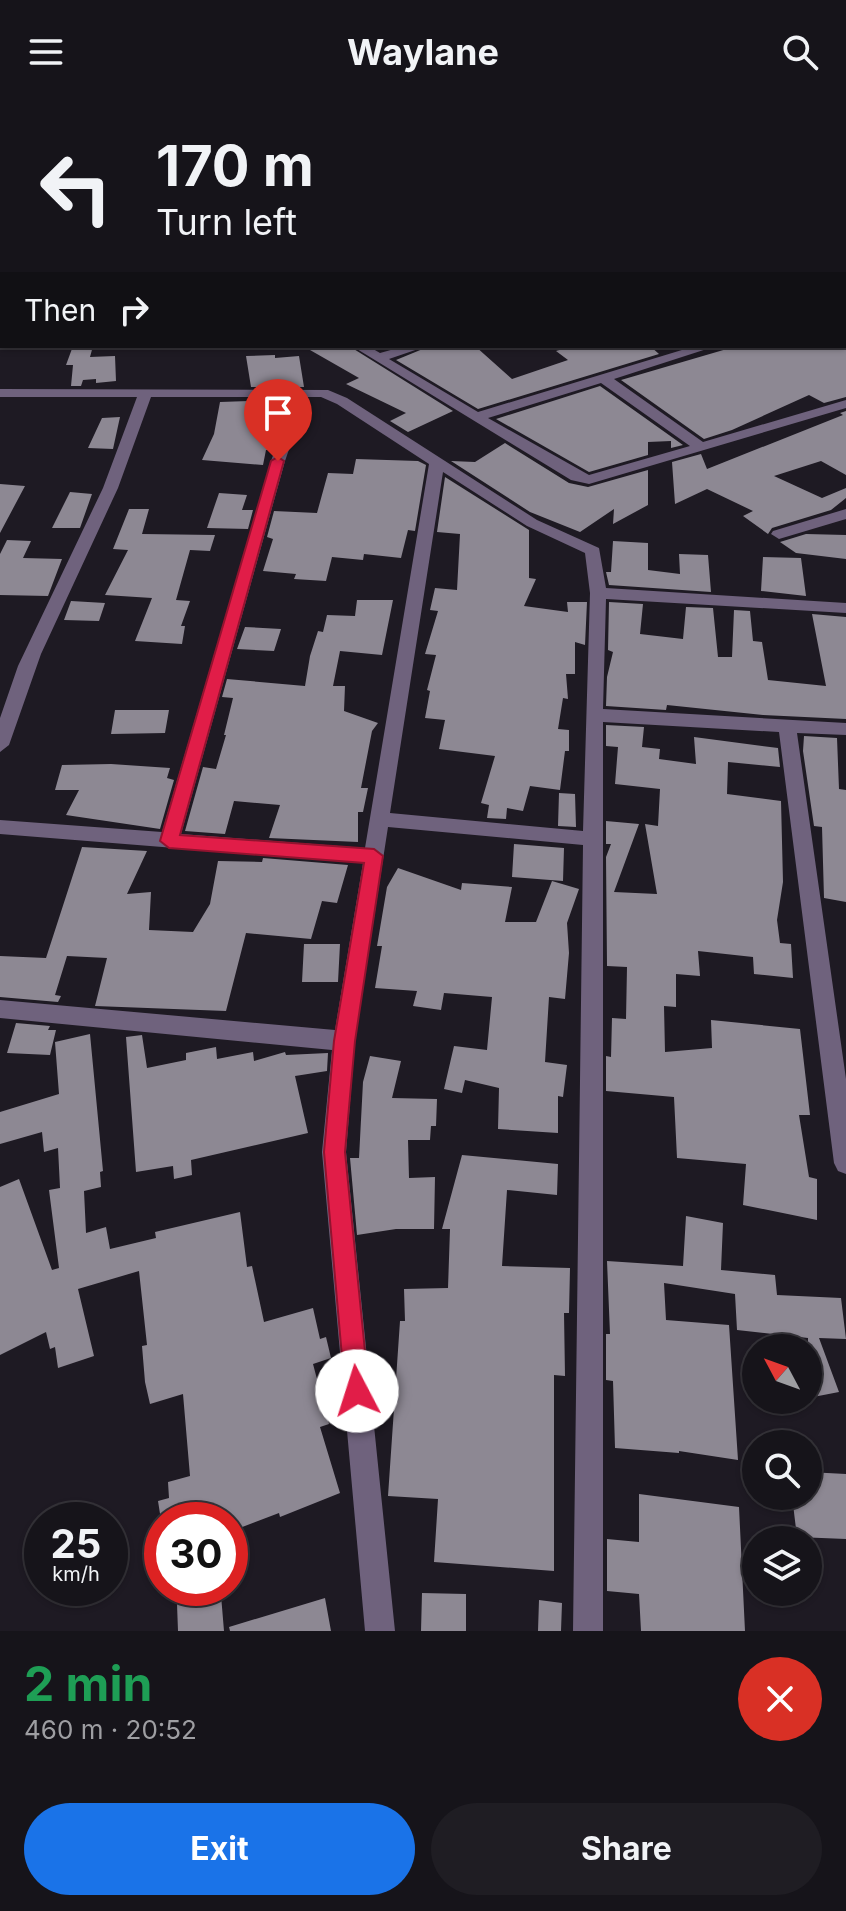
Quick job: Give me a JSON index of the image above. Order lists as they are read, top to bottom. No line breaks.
{"north":"top left","page":{"header":"Waylane","turn":["170 m","Turn left"],"then":"Then","speed":"25 km/h","limit":"30","heading":["2 min","460 m · 20:52"],"buttons":["Exit","Share"]}}
